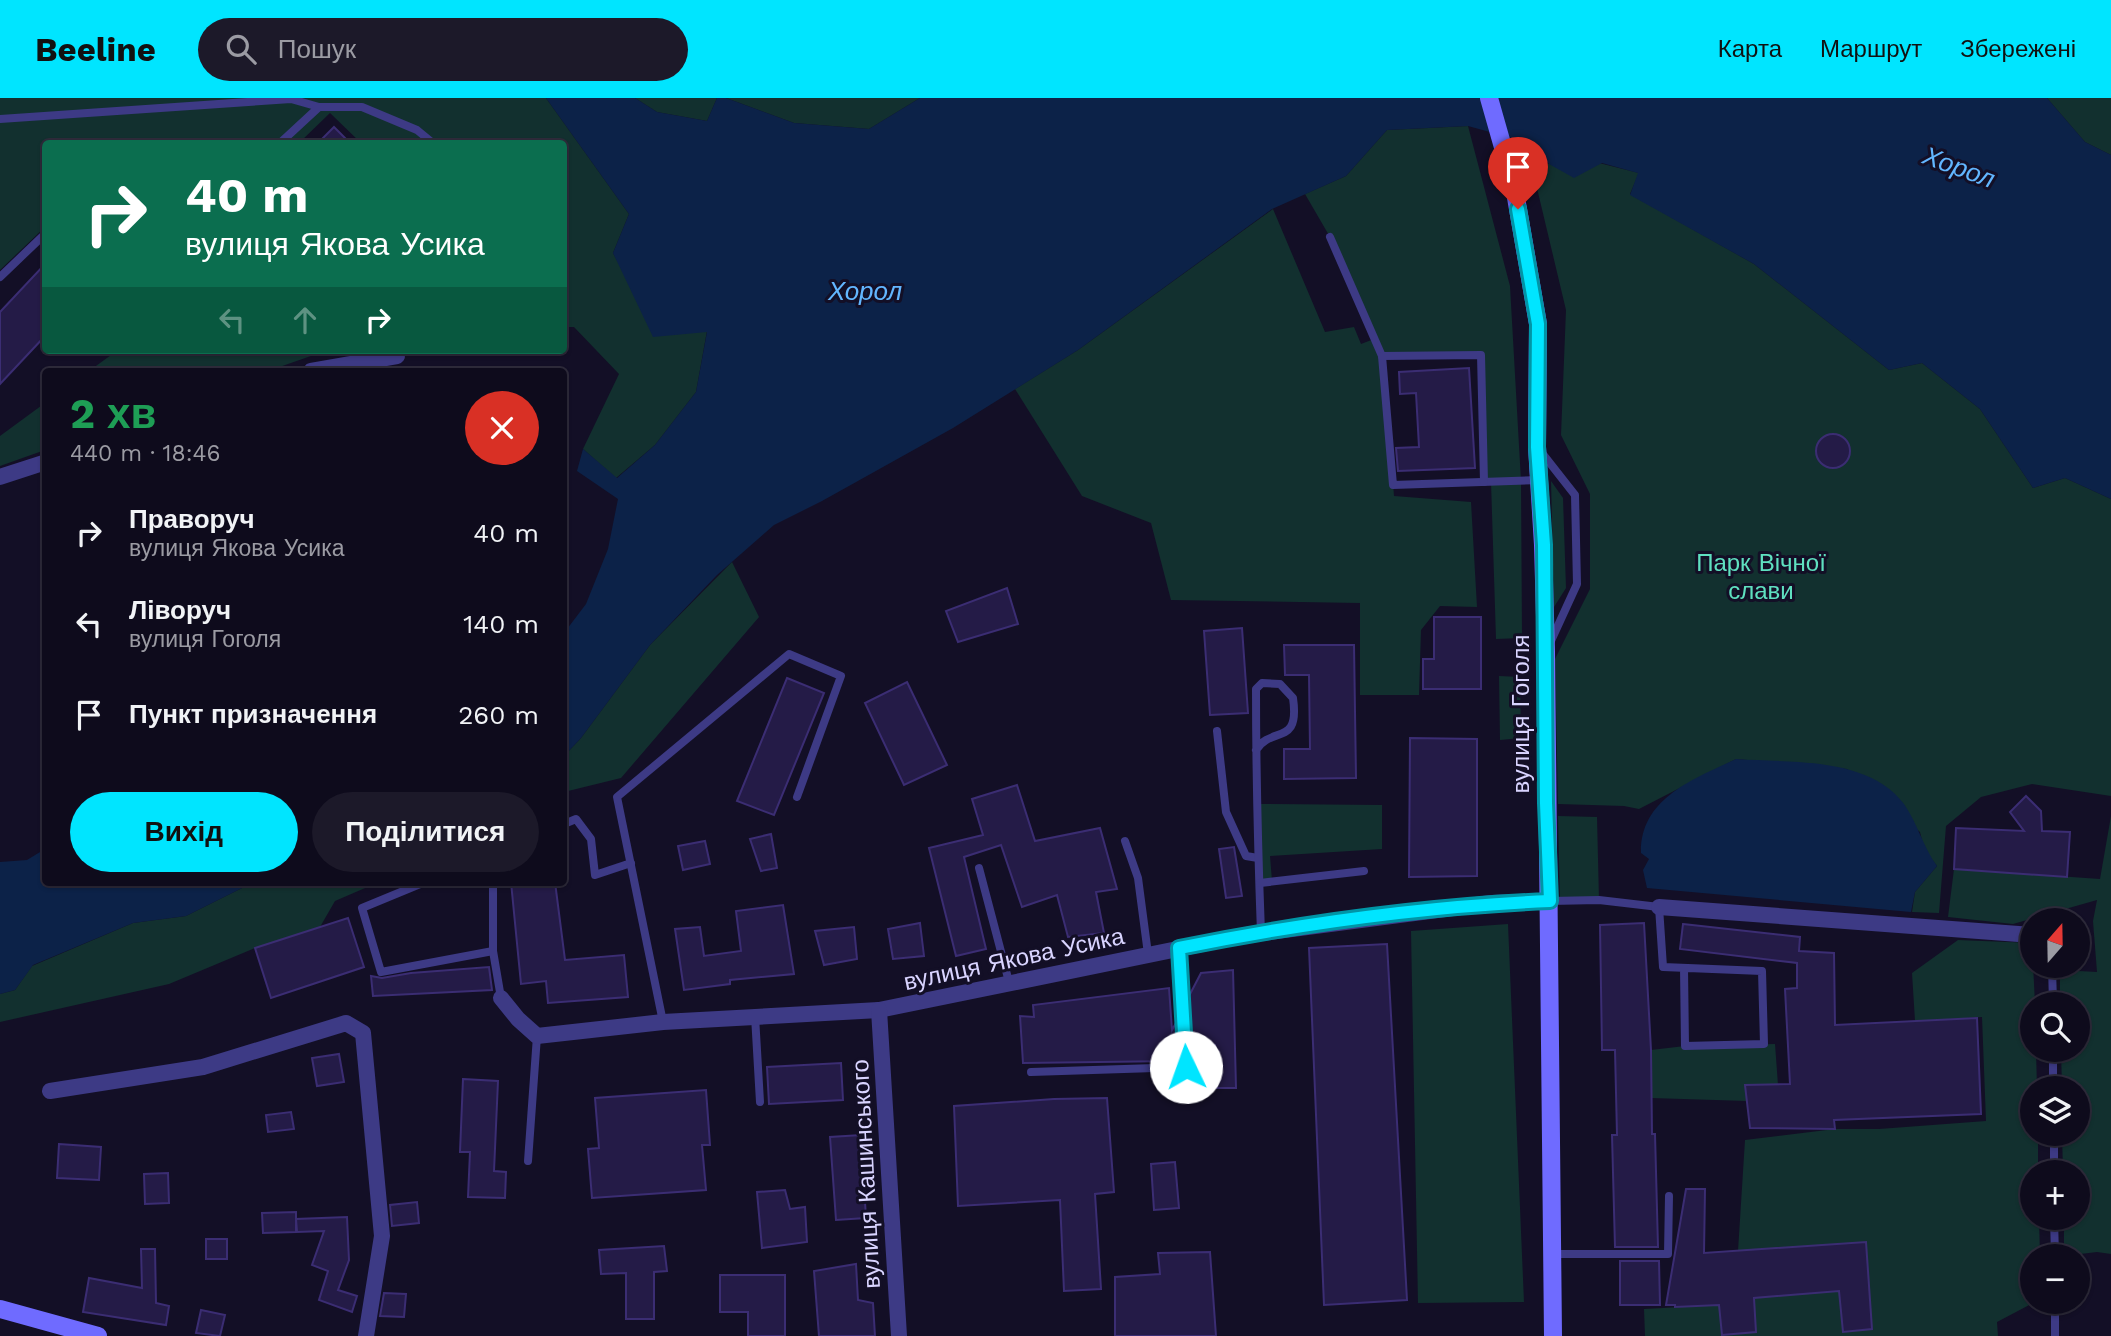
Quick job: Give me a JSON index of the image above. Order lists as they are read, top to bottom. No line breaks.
{"streets":{"street":["вулиця Гоголя","вулиця Якова Усика","вулиця Кашинського"]},"crossings":[["вулиця Гоголя","вулиця Якова Усика"],["вулиця Якова Усика","вулиця Кашинського"]],"water":["Хорол"],"parks":["Парк Вічної слави"],"north":"top","page":{"header":"Beeline","search":"Пошук","nav":["Карта","Маршрут","Збережені"],"turn":["40 m","вулиця Якова Усика"],"heading":["2 хв","440 m · 18:46"],"list":[{"name":"Праворуч","note":"вулиця Якова Усика","value":"40 m"},{"name":"Ліворуч","note":"вулиця Гоголя","value":"140 m"},{"name":"Пункт призначення","value":"260 m"}],"buttons":["Вихід","Поділитися"],"map_buttons":["+","−"]}}
